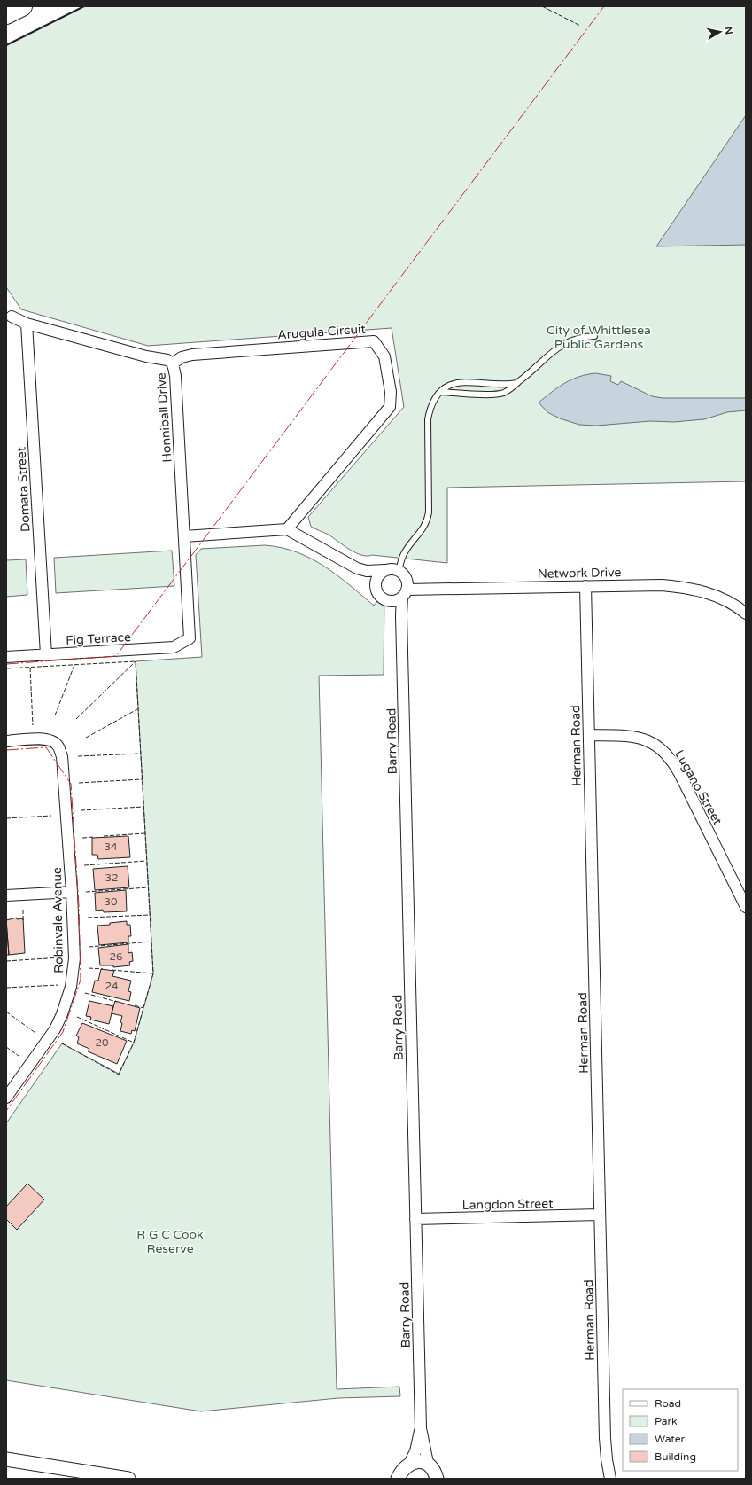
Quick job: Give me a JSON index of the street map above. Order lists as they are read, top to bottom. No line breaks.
{"streets":{"street":["Arugula Circuit","Honniball Drive","Domata Street","Network Drive","Fig Terrace","Barry Road","Herman Road","Lugano Street","Robinvale Avenue","Langdon Street"]},"crossings":[["Arugula Circuit","Honniball Drive"],["Honniball Drive","Domata Street"],["Honniball Drive","Fig Terrace"],["Domata Street","Fig Terrace"],["Network Drive","Barry Road"],["Network Drive","Herman Road"],["Barry Road","Langdon Street"],["Herman Road","Lugano Street"],["Herman Road","Langdon Street"]],"parks":["City of Whittlesea Public Gardens","R G C Cook Reserve"],"house_numbers":["34","32","30","26","24","20"],"legend":["Road","Park","Water","Building"],"north":"right"}
